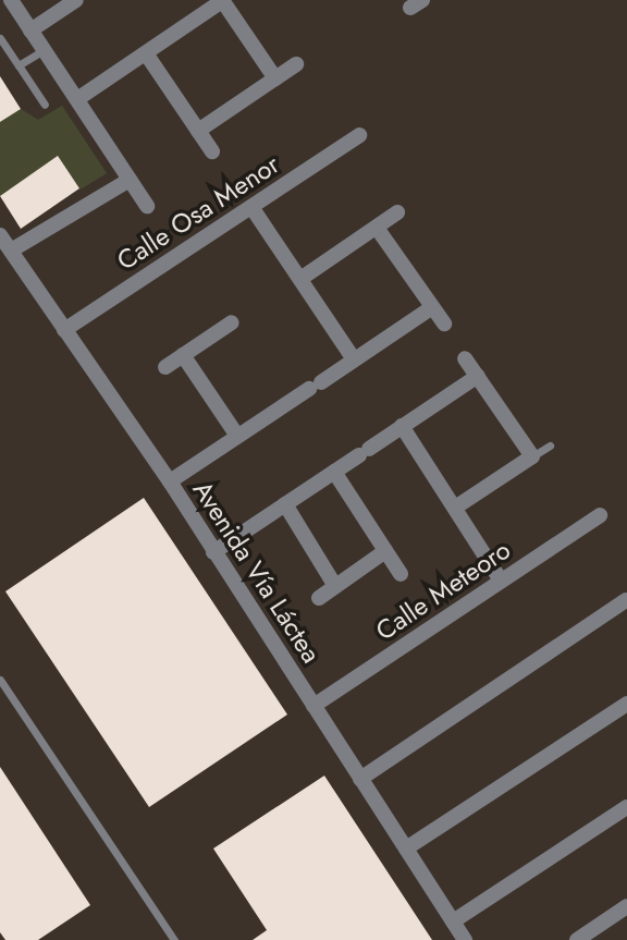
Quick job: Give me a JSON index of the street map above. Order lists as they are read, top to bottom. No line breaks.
{"streets":{"street":["Calle Osa Menor","Avenida Vía Láctea","Calle Meteoro"]},"crossings":[["Calle Osa Menor","Avenida Vía Láctea"],["Avenida Vía Láctea","Calle Meteoro"]]}
